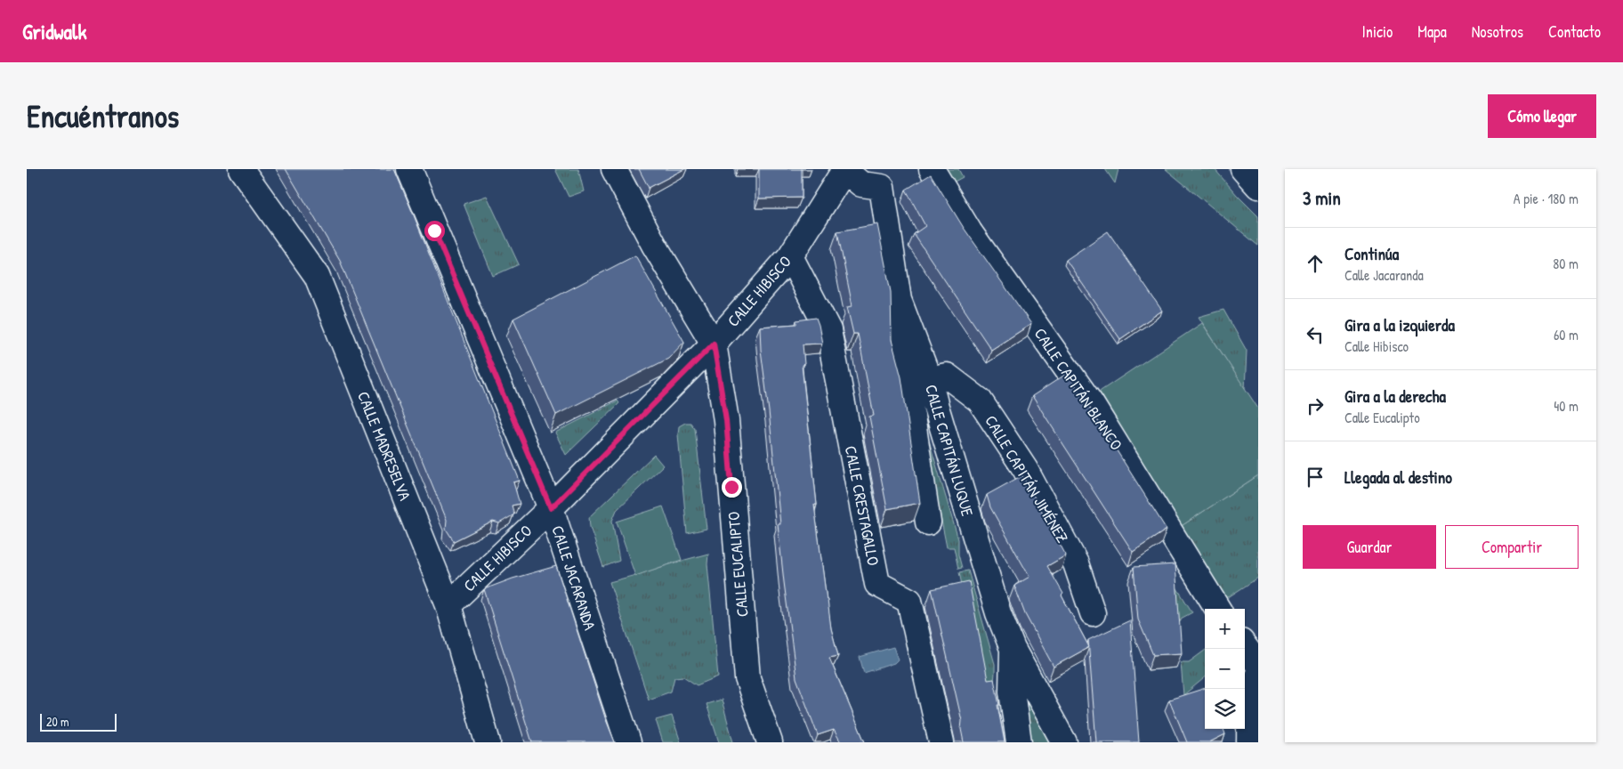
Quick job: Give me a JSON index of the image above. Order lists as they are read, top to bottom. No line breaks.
{"streets":{"street":["CALLE HIBISCO","CALLE CAPITÁN BLANCO","CALLE MADRESELVA","CALLE CAPITÁN LUQUE","CALLE CAPITÁN JIMÉNEZ","CALLE CRESTAGALLO","CALLE EUCALIPTO","CALLE JACARANDA"]},"crossings":[["CALLE HIBISCO","CALLE MADRESELVA"],["CALLE HIBISCO","CALLE CAPITÁN LUQUE"],["CALLE HIBISCO","CALLE CRESTAGALLO"],["CALLE HIBISCO","CALLE EUCALIPTO"],["CALLE HIBISCO","CALLE JACARANDA"],["CALLE CAPITÁN LUQUE","CALLE CAPITÁN JIMÉNEZ"]],"scale_bar":"20 m","page":{"header":"Gridwalk","nav":["Inicio","Mapa","Nosotros","Contacto"],"buttons":["Cómo llegar",["Guardar","Compartir"]],"title":"Encuéntranos","heading":["3 min","A pie · 180 m"],"list":[["Continúa","Calle Jacaranda","80 m"],["Gira a la izquierda","Calle Hibisco","60 m"],["Gira a la derecha","Calle Eucalipto","40 m"],"Llegada al destino"],"map_buttons":["+","−"],"scale":"20 m"}}
